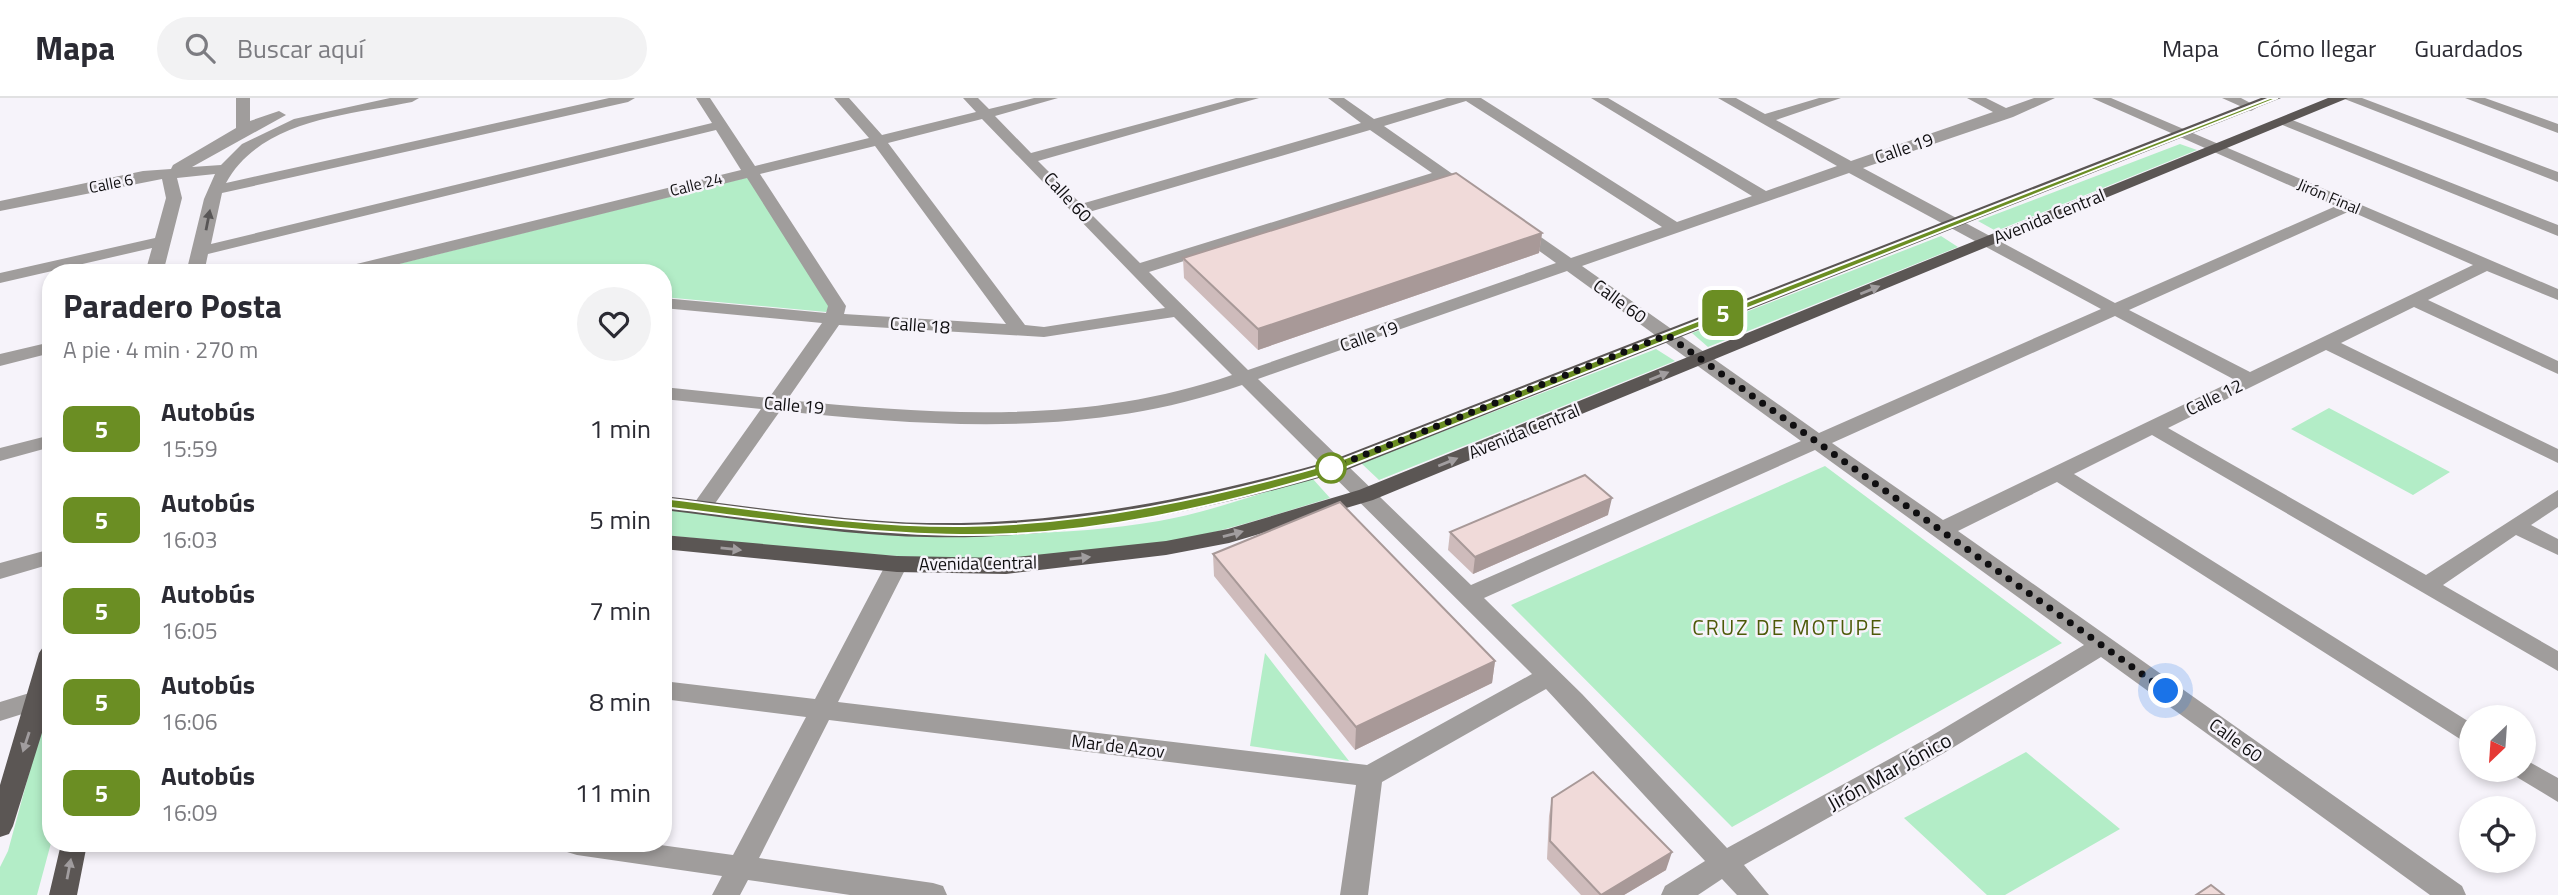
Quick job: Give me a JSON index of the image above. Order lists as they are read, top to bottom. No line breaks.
{"streets":{"main road":["Avenida Central"],"street":["Calle 19","Calle 6","Calle 24","Jirón Final","Calle 60","Calle 18","Calle 12","Mar de Azov","Jirón Mar Jónico"]},"crossings":[["Calle 19","Calle 60"],["Calle 24","Calle 60"],["Jirón Final","Avenida Central"],["Jirón Final","Calle 12"],["Calle 60","Avenida Central"],["Calle 60","Calle 18"],["Calle 60","Calle 12"],["Calle 60","Jirón Mar Jónico"]],"districts":["CRUZ DE MOTUPE"],"lines":["bus line 5"],"north":"bottom left","page":{"header":"Mapa","search":"Buscar aquí","nav":["Mapa","Cómo llegar","Guardados"],"on_map":"5","heading":["Paradero Posta","A pie · 4 min · 270 m"],"list":[{"mark":"5","name":"Autobús","note":"15:59","value":"1 min"},{"mark":"5","name":"Autobús","note":"16:03","value":"5 min"},{"mark":"5","name":"Autobús","note":"16:05","value":"7 min"},{"mark":"5","name":"Autobús","note":"16:06","value":"8 min"},{"mark":"5","name":"Autobús","note":"16:09","value":"11 min"}]}}
